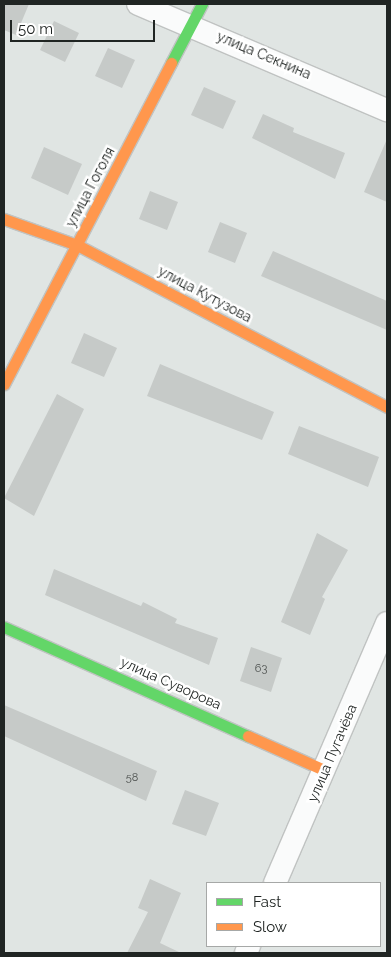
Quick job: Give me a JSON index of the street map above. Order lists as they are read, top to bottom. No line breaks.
{"streets":{"street":["улица Секнина","улица Гоголя","улица Кутузова","улица Суворова","улица Пугачёва"]},"crossings":[["улица Секнина","улица Гоголя"],["улица Гоголя","улица Кутузова"],["улица Суворова","улица Пугачёва"]],"house_numbers":["63","58"],"legend":["Fast","Slow"],"scale_bar":"50 m"}
